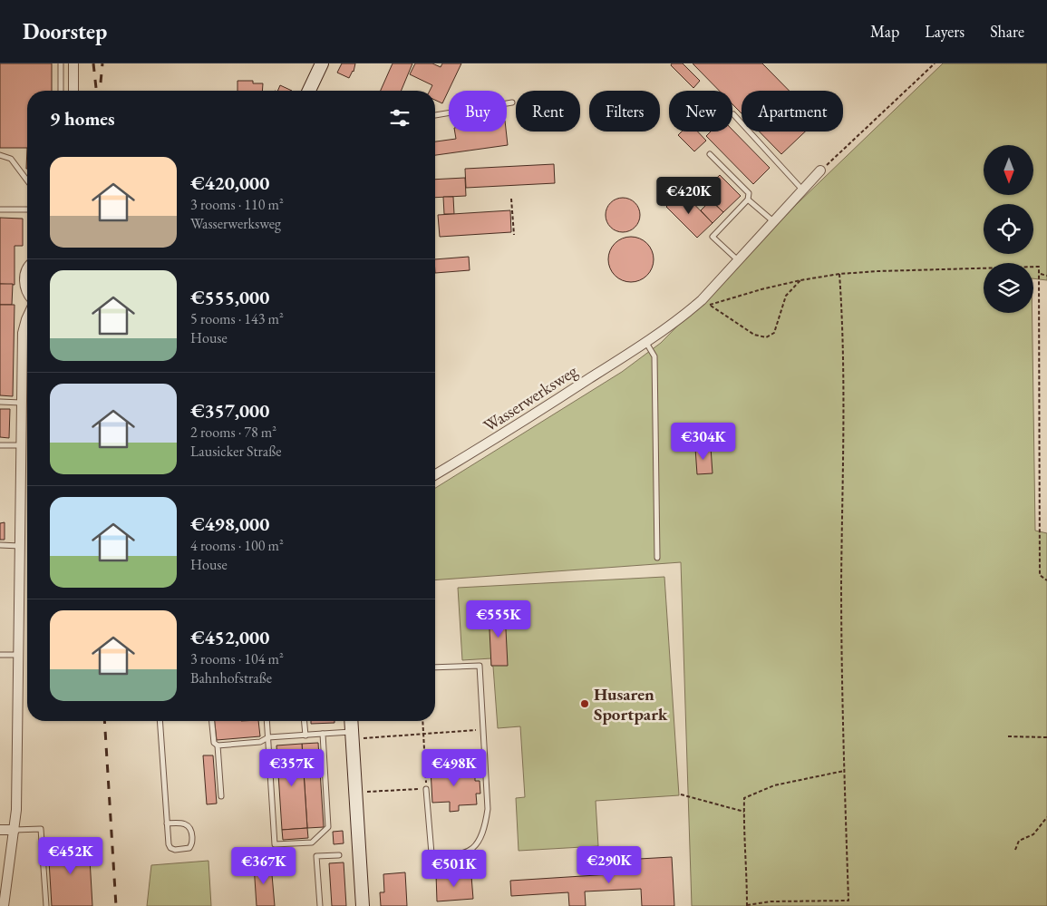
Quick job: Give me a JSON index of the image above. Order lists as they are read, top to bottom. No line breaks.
{"streets":{"street":["Wasserwerksweg"]},"places":["Husaren Sportpark"],"north":"bottom","page":{"header":"Doorstep","nav":["Map","Layers","Share"],"chip":["Buy","Rent","Filters","New","Apartment"],"heading":"9 homes","list":[{"name":"€420,000","note":"3 rooms · 110 m² · Wasserwerksweg"},{"name":"€555,000","note":"5 rooms · 143 m² · House"},{"name":"€357,000","note":"2 rooms · 78 m² · Lausicker Straße"},{"name":"€498,000","note":"4 rooms · 100 m² · House"},{"name":"€452,000","note":"3 rooms · 104 m² · Bahnhofstraße"}],"price":["€420K","€304K","€555K","€357K","€498K","€452K","€290K","€367K","€501K"]}}
